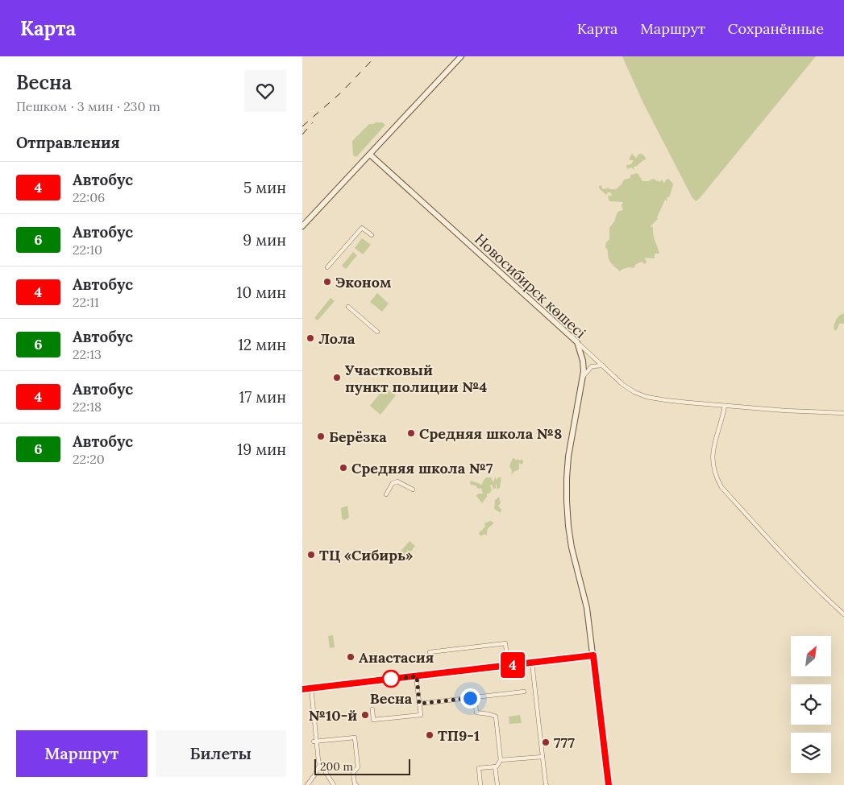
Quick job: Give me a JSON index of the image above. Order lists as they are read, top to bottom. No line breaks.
{"streets":{"main road":["Новосибирск көшесі"]},"places":["Эконом","Лола","Участковый пункт полиции №4","Средняя школа №8","Берёзка","Средняя школа №7","ТЦ «Сибирь»","Анастасия","Весна","№10-й","ТП9-1","777"],"lines":["bus line 4"],"scale_bar":"200 m","north":"top right","page":{"header":"Карта","nav":["Карта","Маршрут","Сохранённые"],"heading":[["Весна","Пешком · 3 мин · 230 m"],"Отправления"],"on_map":"4","list":[{"mark":"4","name":"Автобус","note":"22:06","value":"5 мин"},{"mark":"6","name":"Автобус","note":"22:10","value":"9 мин"},{"mark":"4","name":"Автобус","note":"22:11","value":"10 мин"},{"mark":"6","name":"Автобус","note":"22:13","value":"12 мин"},{"mark":"4","name":"Автобус","note":"22:18","value":"17 мин"},{"mark":"6","name":"Автобус","note":"22:20","value":"19 мин"}],"buttons":["Маршрут","Билеты"],"scale":"200 m"}}
